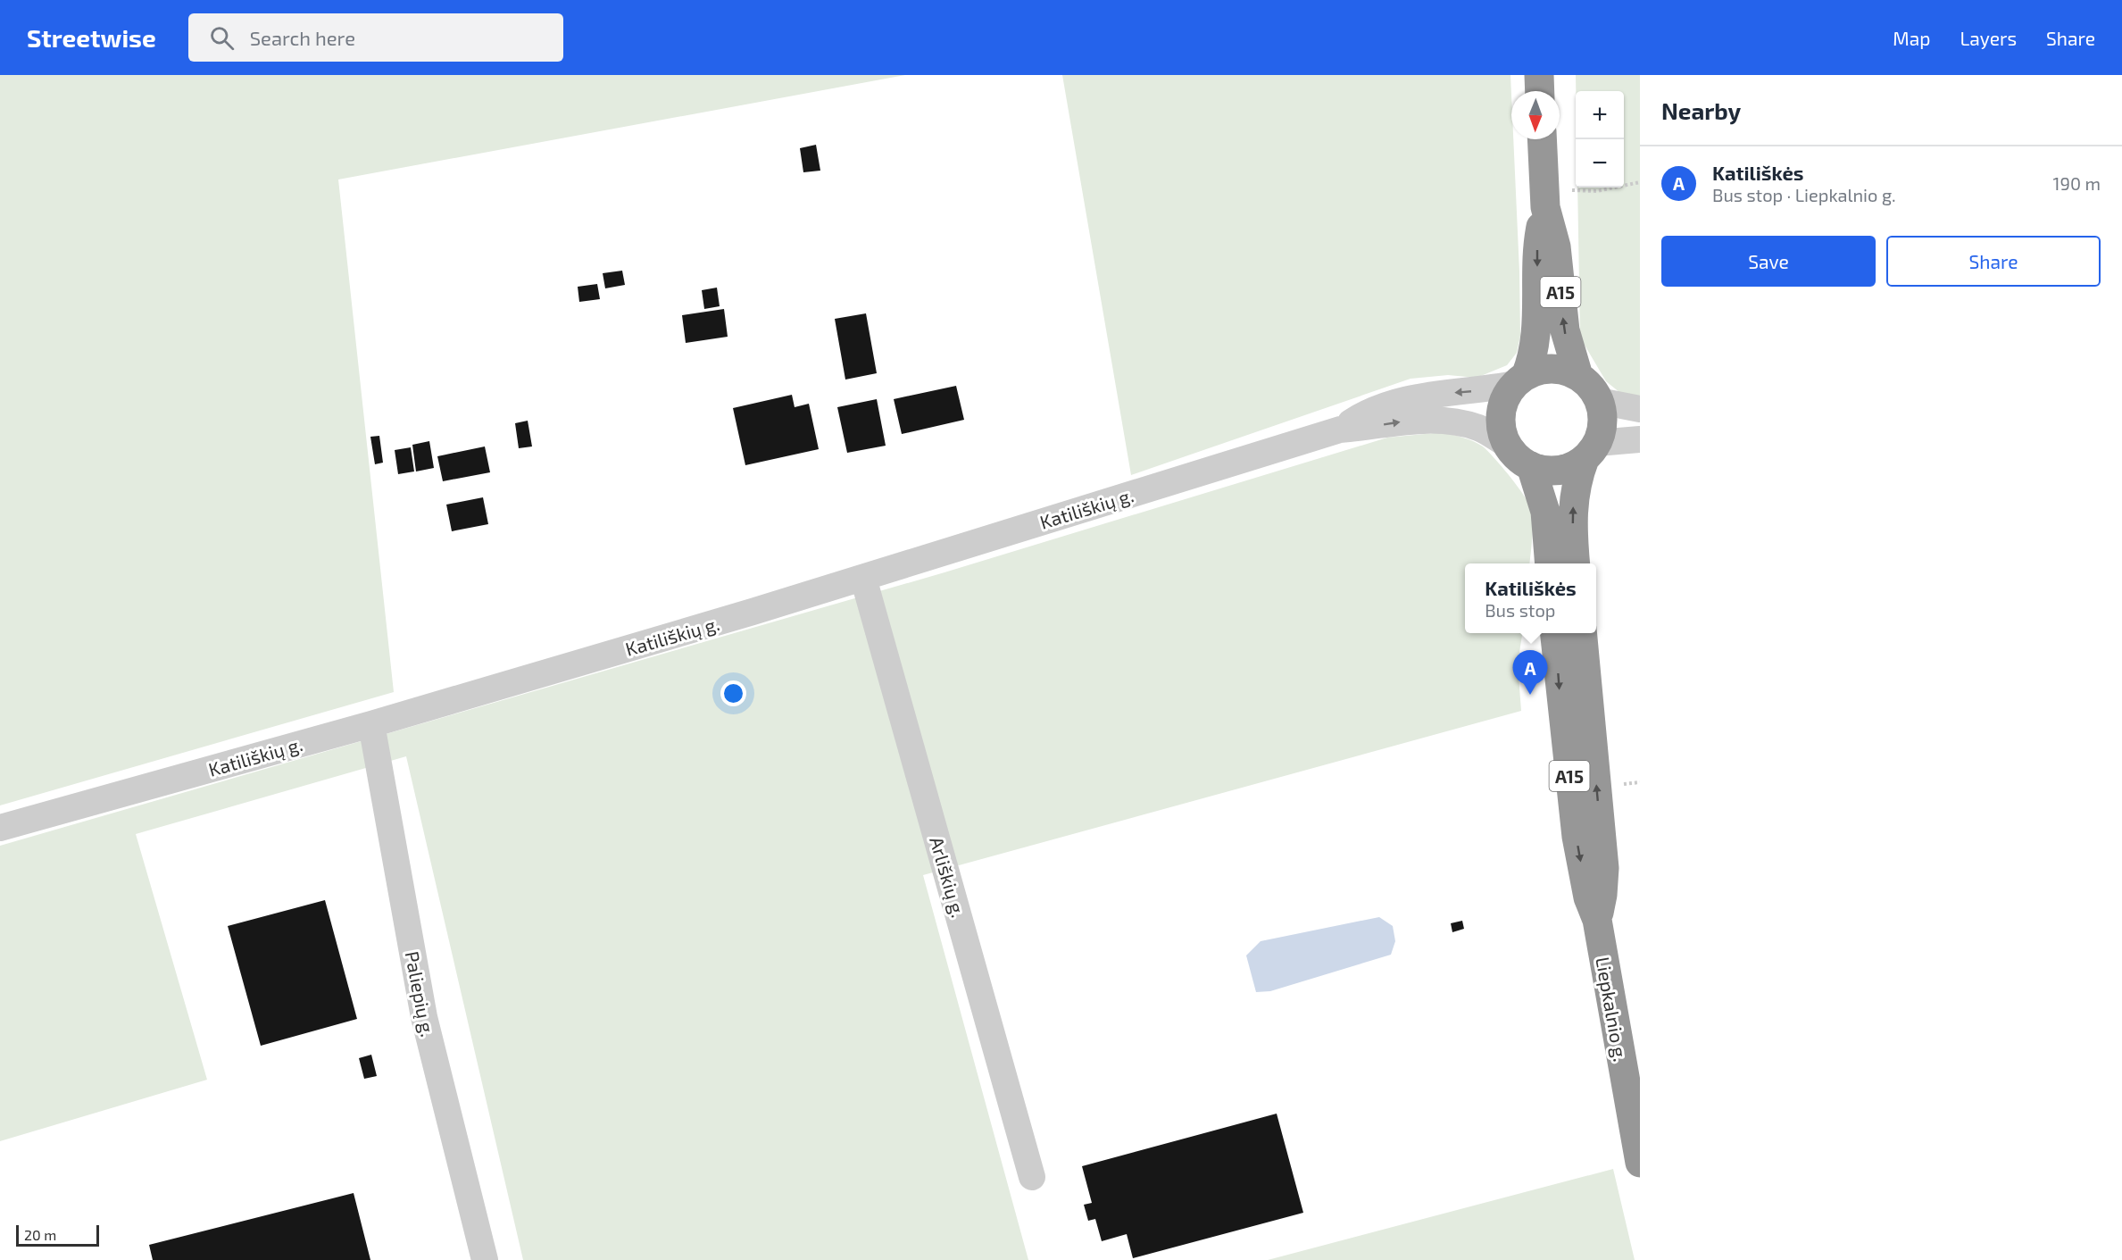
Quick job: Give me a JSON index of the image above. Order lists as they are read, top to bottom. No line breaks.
{"streets":{"highway":["A15","Liepkalnio g."],"street":["Katiliškių g.","Arliškių g.","Paliepių g."]},"crossings":[["A15","Katiliškių g."],["Katiliškių g.","Arliškių g."],["Katiliškių g.","Paliepių g."]],"scale_bar":"20 m","north":"bottom","page":{"header":"Streetwise","search":"Search here","nav":["Map","Layers","Share"],"heading":"Nearby","map_buttons":["+","−"],"list":[{"mark":"A","name":"Katiliškės","note":"Bus stop · Liepkalnio g.","value":"190 m"}],"buttons":["Save","Share"],"popup":["Katiliškės","Bus stop"],"pins":"A","scale":"20 m"}}
